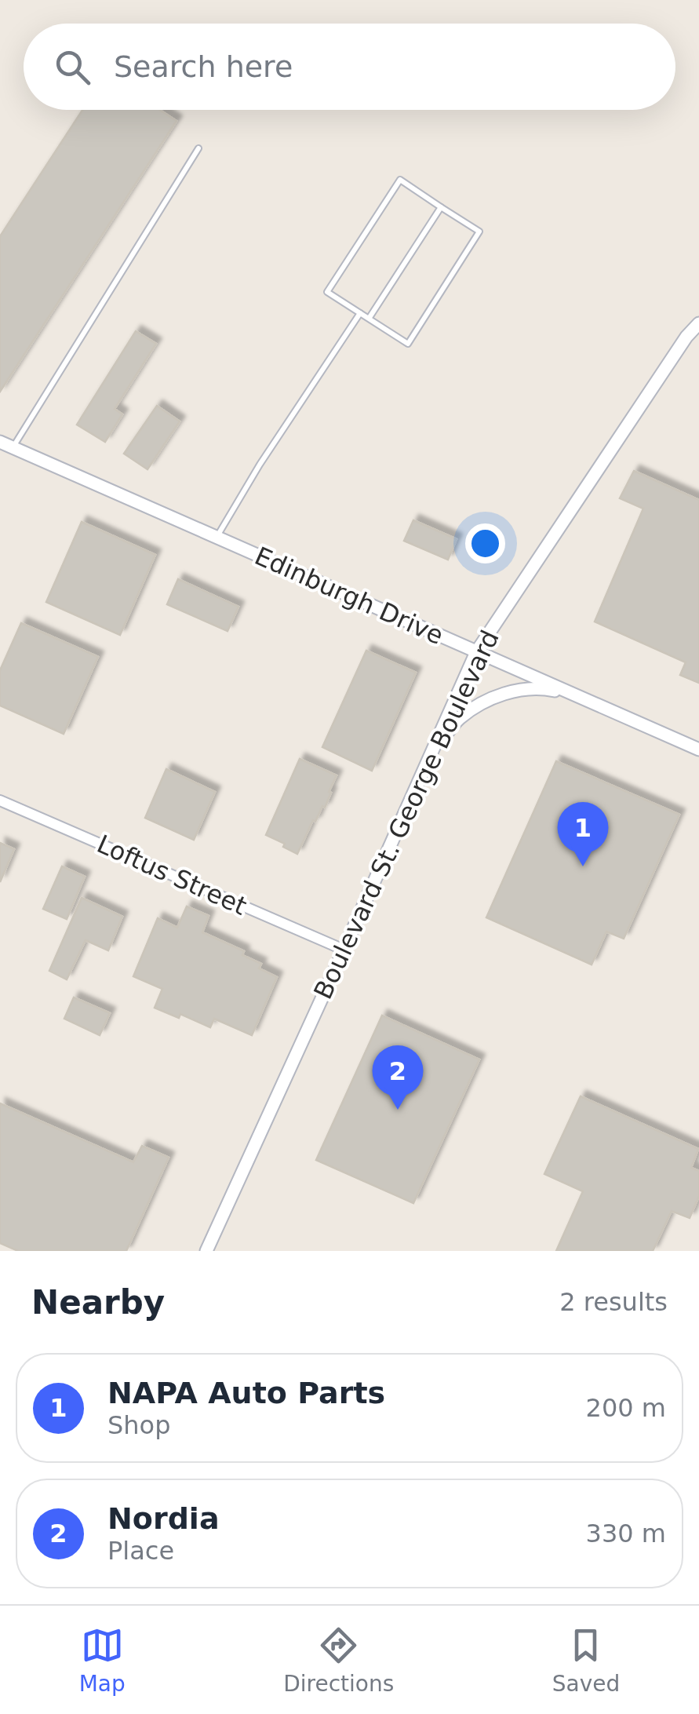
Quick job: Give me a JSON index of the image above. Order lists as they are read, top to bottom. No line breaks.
{"streets":{"street":["Edinburgh Drive","Boulevard St. George Boulevard","Loftus Street"]},"crossings":[["Edinburgh Drive","Boulevard St. George Boulevard"],["Boulevard St. George Boulevard","Loftus Street"]],"page":{"search":"Search here","pins":["1","2"],"heading":["Nearby","2 results"],"list":[{"mark":"1","name":"NAPA Auto Parts","note":"Shop","value":"200 m"},{"mark":"2","name":"Nordia","note":"Place","value":"330 m"}],"nav":["Map","Directions","Saved"]}}
